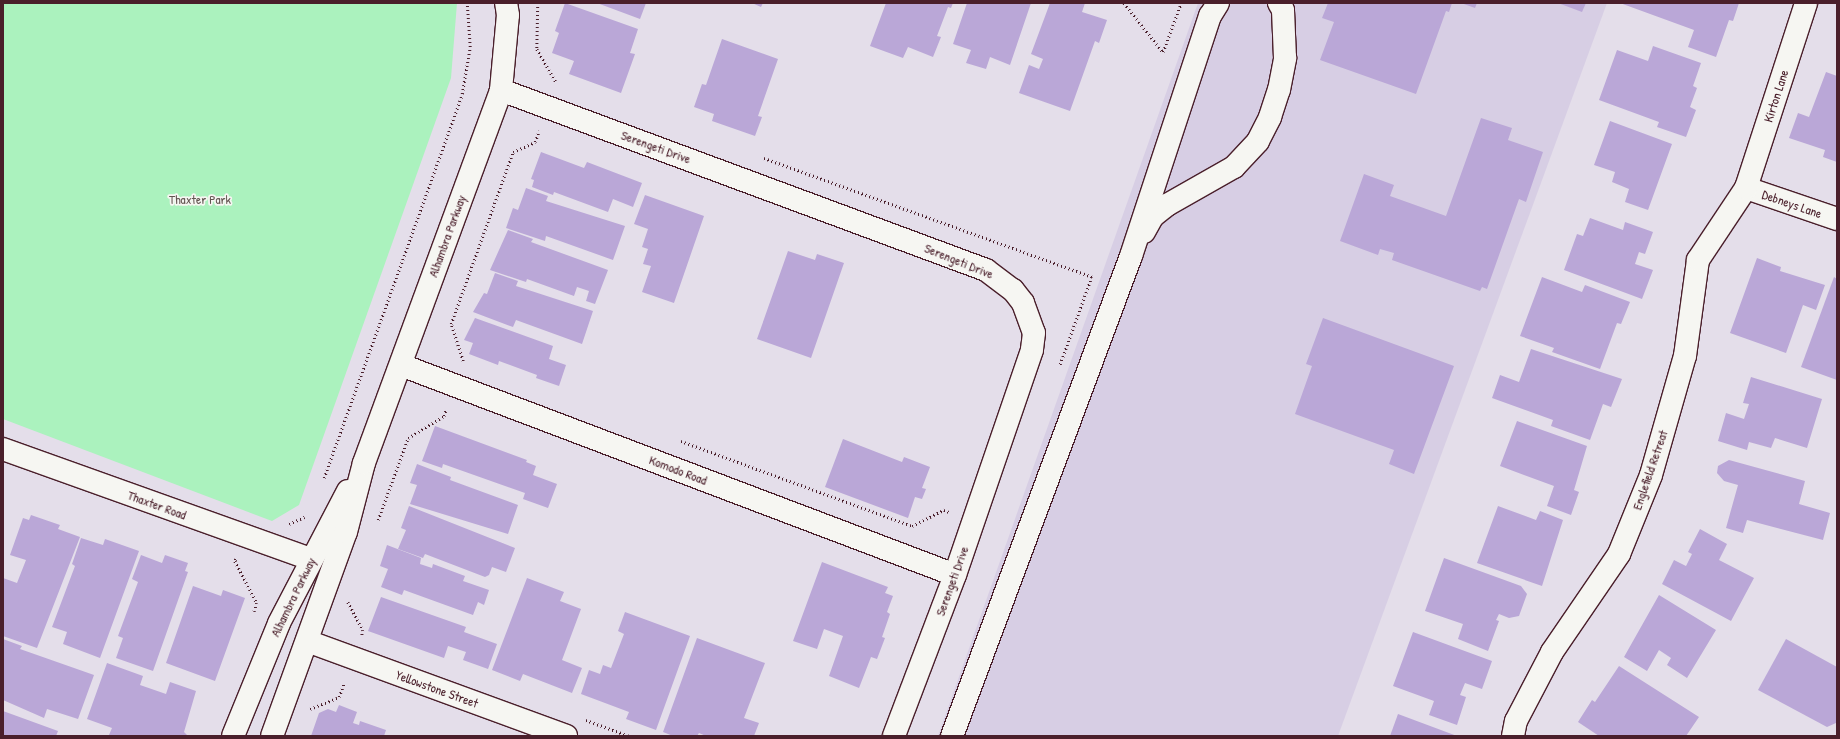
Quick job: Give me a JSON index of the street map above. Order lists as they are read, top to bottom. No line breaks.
{"streets":{"street":["Kirton Lane","Serengeti Drive","Debneys Lane","Alhambra Parkway","Komodo Road","Englefield Retreat","Thaxter Road","Yellowstone Street"]},"crossings":[["Kirton Lane","Debneys Lane"],["Kirton Lane","Englefield Retreat"],["Serengeti Drive","Alhambra Parkway"],["Serengeti Drive","Komodo Road"],["Debneys Lane","Englefield Retreat"],["Alhambra Parkway","Komodo Road"],["Alhambra Parkway","Thaxter Road"],["Alhambra Parkway","Yellowstone Street"]],"parks":["Thaxter Park"]}
